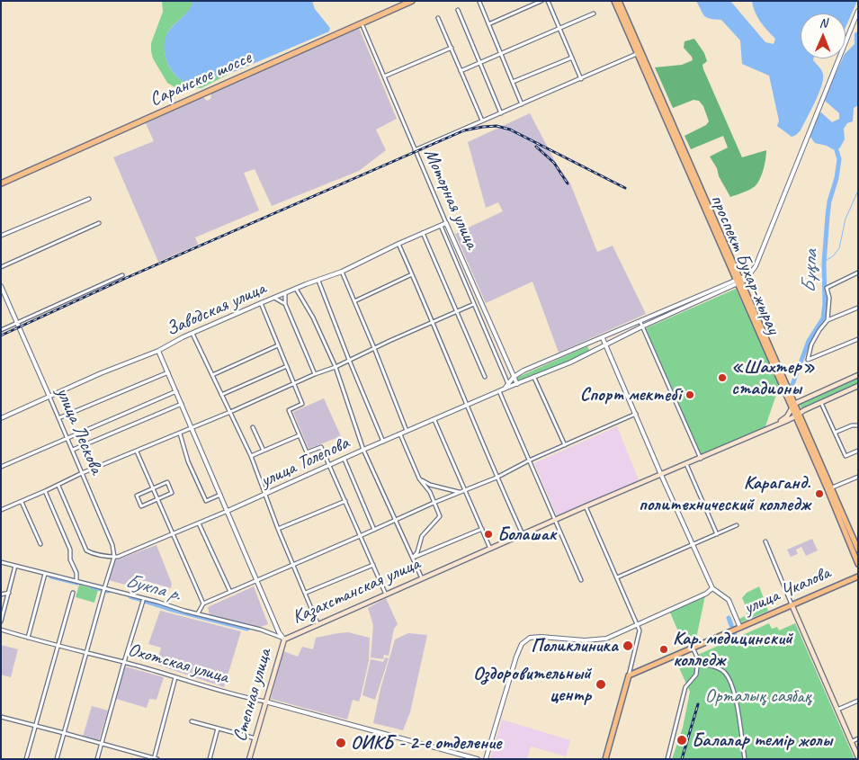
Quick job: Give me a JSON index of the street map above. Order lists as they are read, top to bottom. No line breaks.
{"streets":{"highway":["Саранское шоссе"],"main road":["проспект Бухар-жырау","Казахстанская улица","улица Чкалова","Степная улица"],"street":["Моторная улица","Заводская улица","улица Лескова","улица Толепова","Охотская улица"]},"crossings":[["Саранское шоссе","Моторная улица"],["Моторная улица","Заводская улица"],["Моторная улица","улица Толепова"],["проспект Бухар-жырау","улица Толепова"],["проспект Бухар-жырау","Казахстанская улица"],["Заводская улица","улица Лескова"],["улица Лескова","улица Толепова"],["Казахстанская улица","Степная улица"],["Охотская улица","Степная улица"]],"water":["Бұқпа","Букпа р."],"parks":["Орталық саябақ"],"places":["«Шахтер» стадионы","Спорт мектебі","Караганд. политехнический колледж","Болашак","Поликлиника","Кар. медицинский колледж","Оздоровительный центр","Балалар темір жолы","ОИКБ - 2-е отделение"],"north":"top"}
